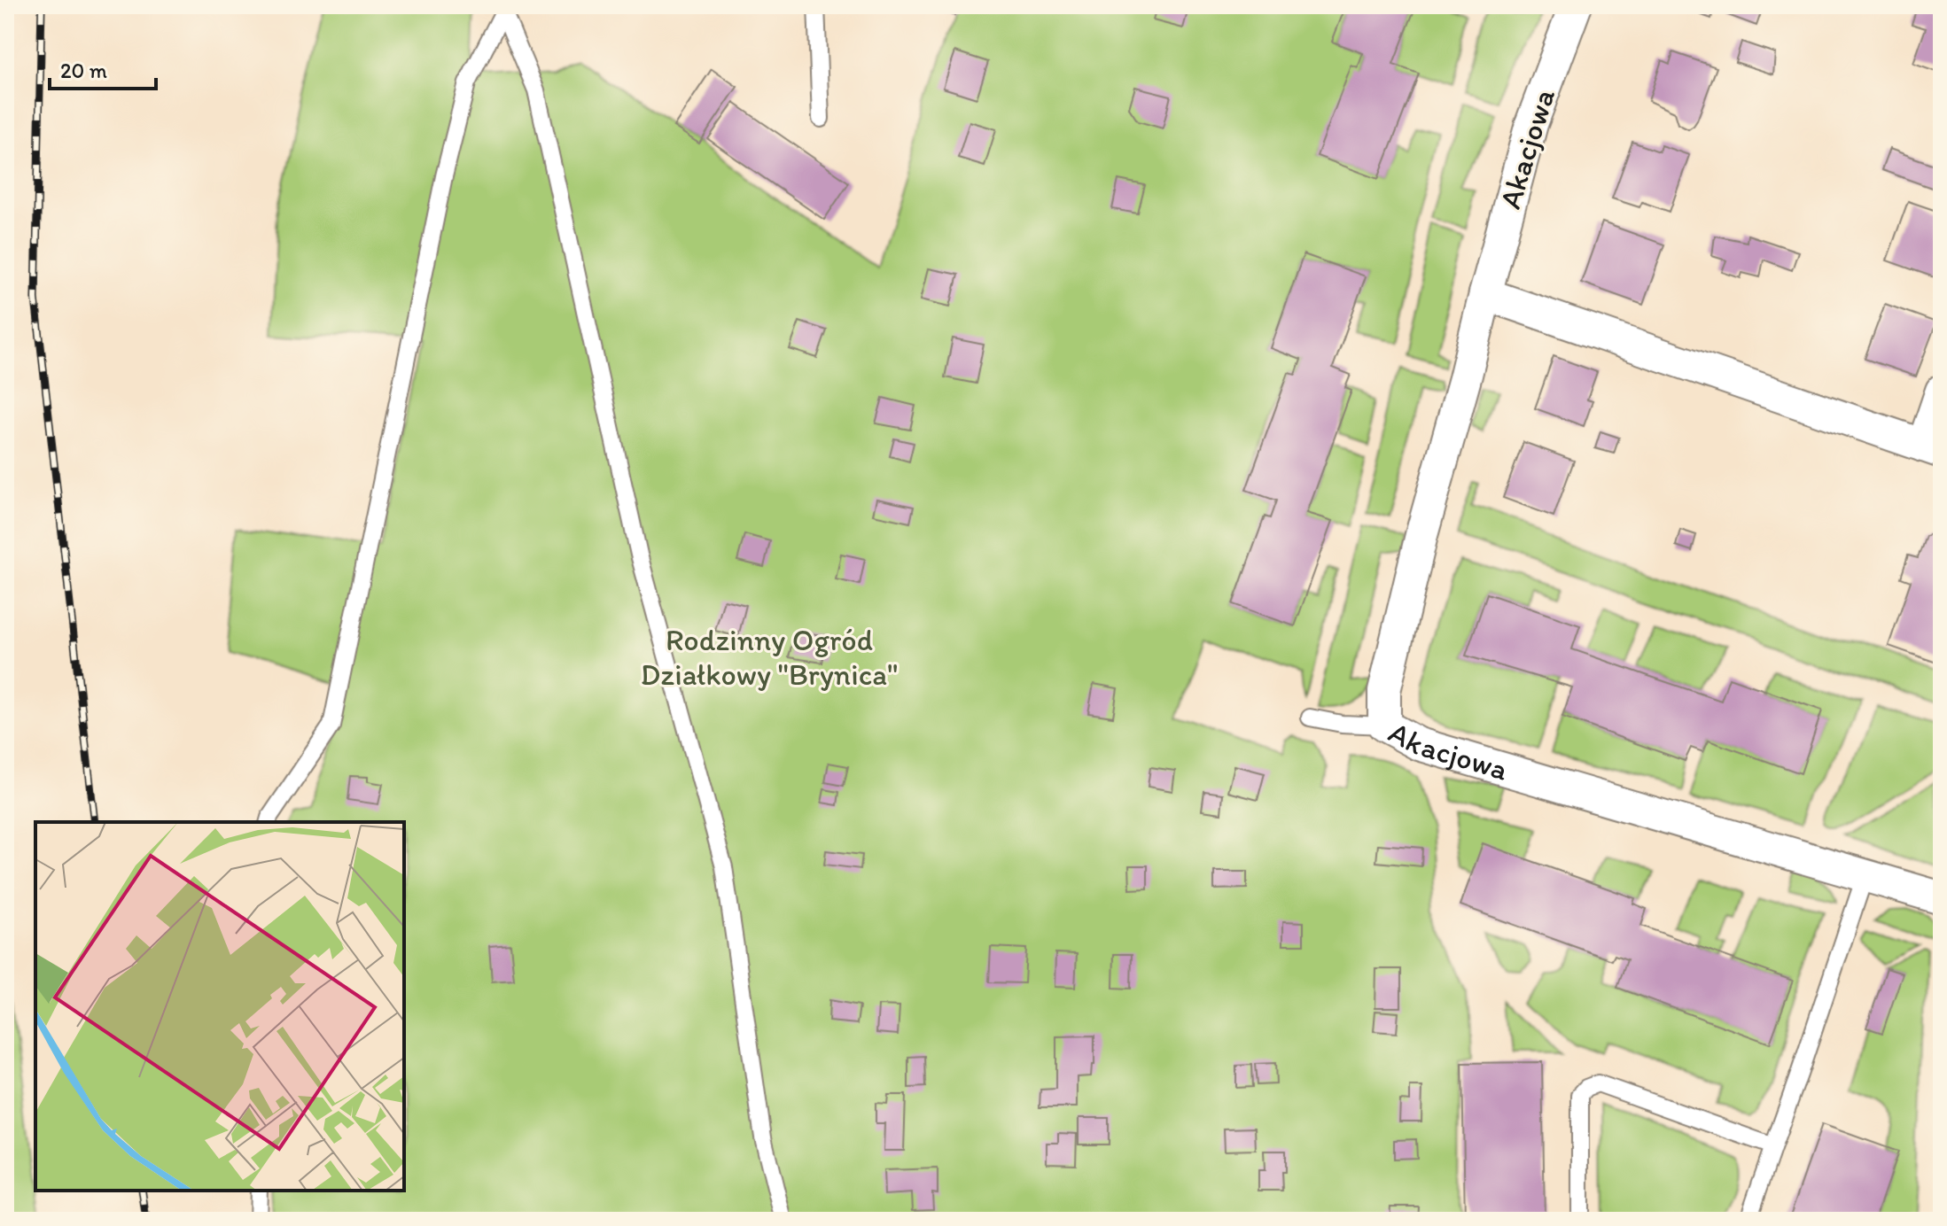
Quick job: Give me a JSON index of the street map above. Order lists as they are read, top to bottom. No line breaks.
{"streets":{"street":["Akacjowa"]},"parks":["Rodzinny Ogród Działkowy \"Brynica\""],"scale_bar":"20 m"}
